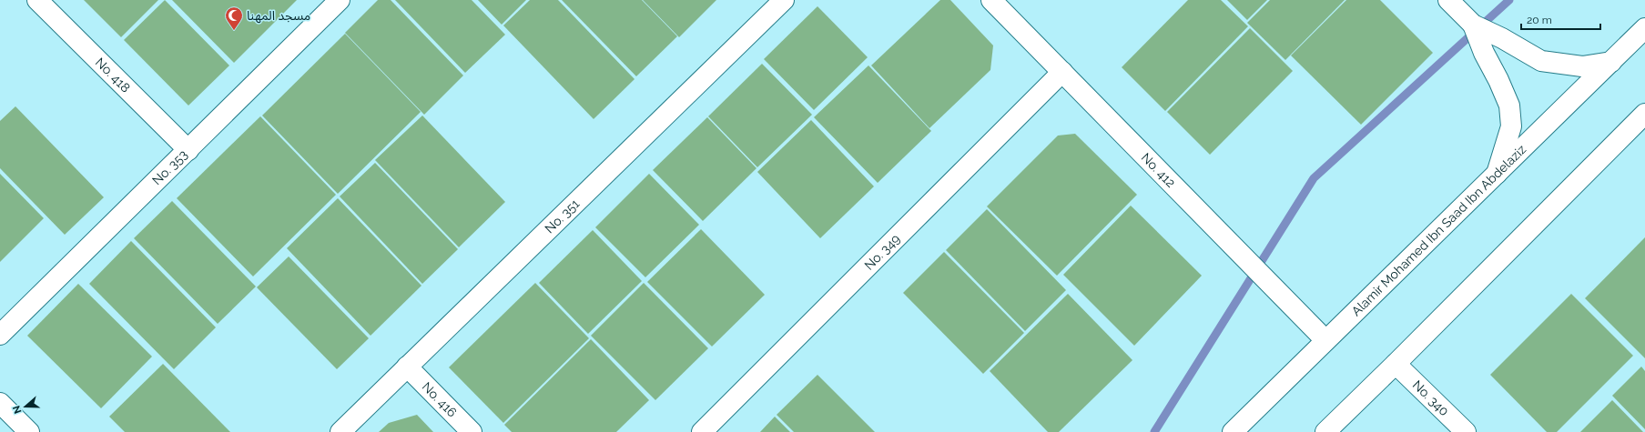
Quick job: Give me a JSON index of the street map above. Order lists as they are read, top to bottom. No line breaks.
{"streets":{"street":["No. 418","No. 353","No. 412","No. 351","Alamir Mohamed Ibn Saad Ibn Abdelaziz","No. 349","No. 340","No. 416"]},"crossings":[["No. 418","No. 353"],["No. 412","Alamir Mohamed Ibn Saad Ibn Abdelaziz"],["No. 412","No. 349"],["No. 351","No. 416"]],"places":{"mosque":["مسجد المهنا"]},"scale_bar":"20 m","north":"left"}
